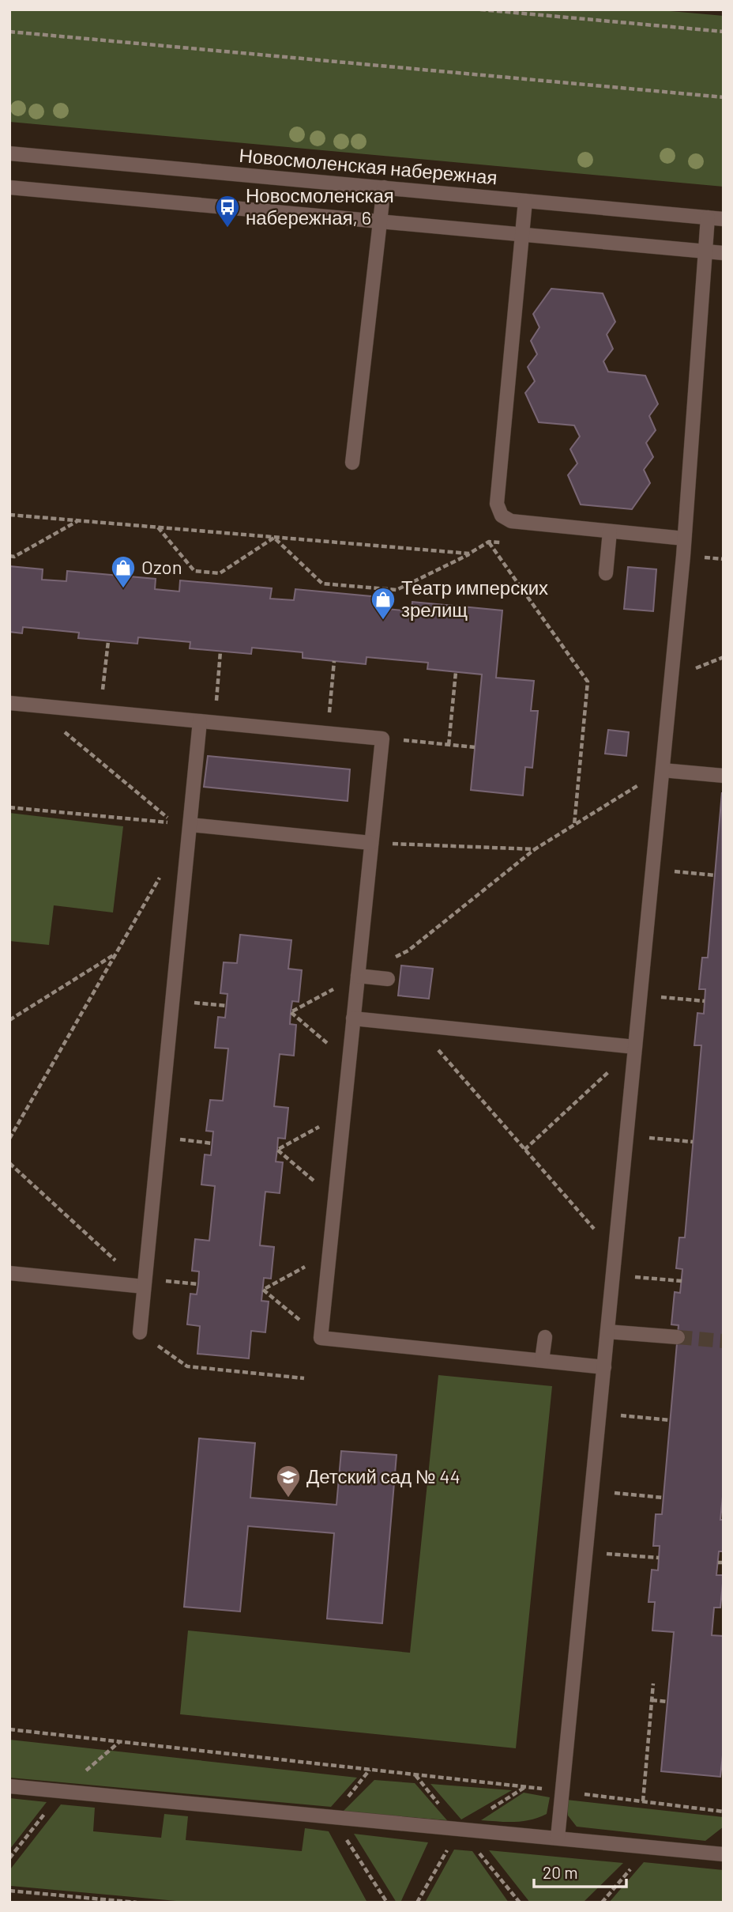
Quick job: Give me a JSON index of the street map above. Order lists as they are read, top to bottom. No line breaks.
{"streets":{"street":["Новосмоленская набережная"]},"places":{"bus stop":["Новосмоленская набережная, 6"],"shop":["Ozon","Театр имперских зрелищ"],"school or university":["Детский сад № 44"]},"scale_bar":"20 m"}
